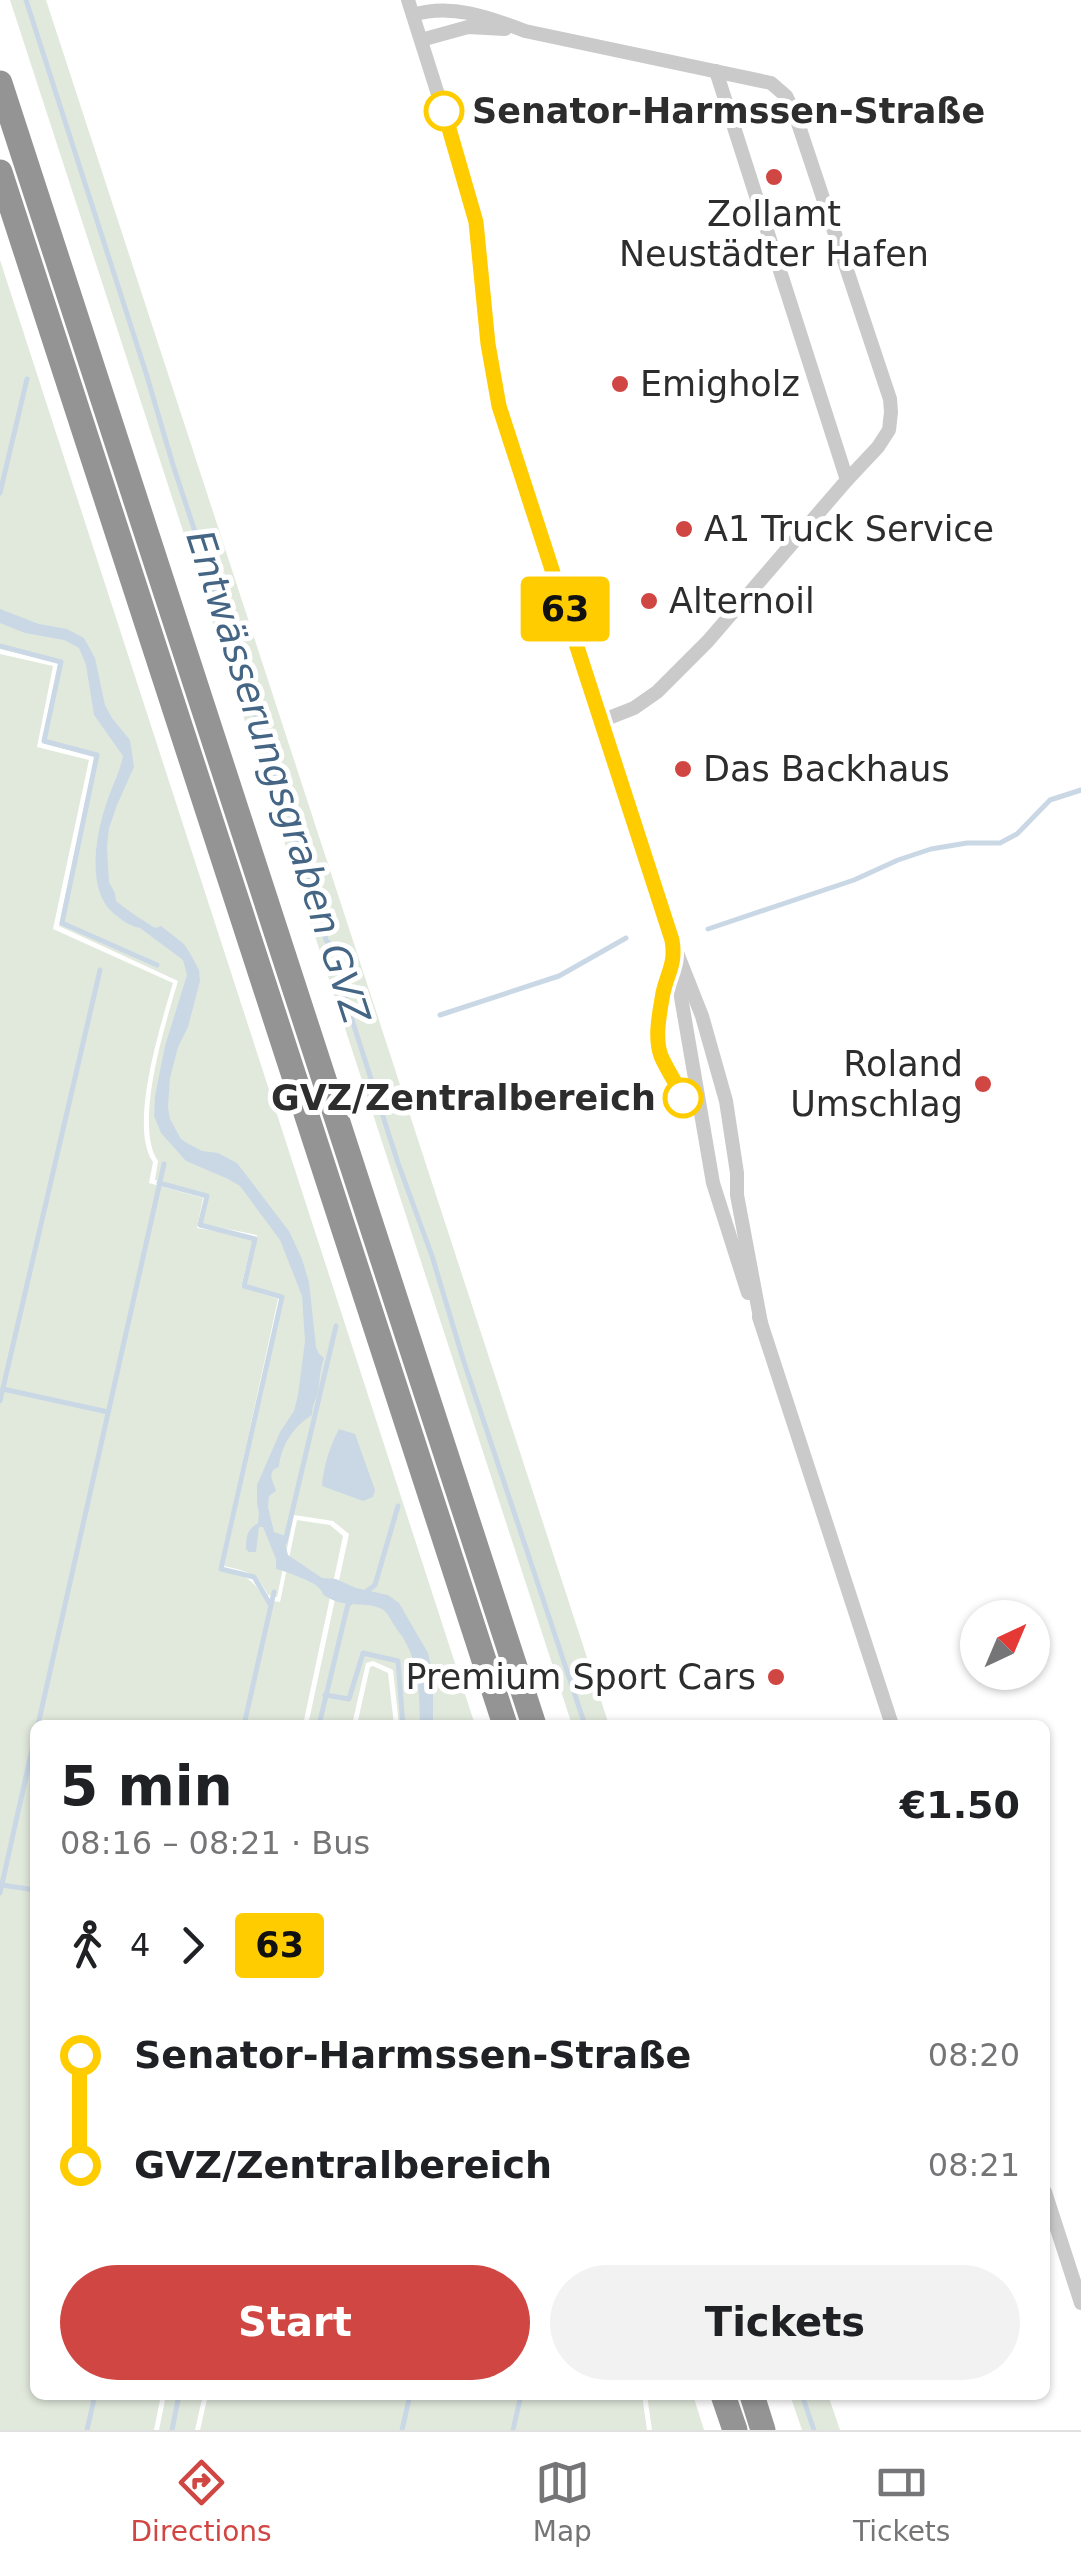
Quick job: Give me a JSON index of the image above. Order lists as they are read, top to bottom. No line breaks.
{"water":["Entwässerungsgraben GVZ"],"places":["Senator-Harmssen-Straße","Zollamt Neustädter Hafen","Emigholz","A1 Truck Service","Alternoil","Das Backhaus","Roland Umschlag","GVZ/Zentralbereich","Premium Sport Cars"],"lines":["bus line 63"],"north":"top right","page":{"on_map":"63","heading":["5 min","08:16 – 08:21 · Bus","€1.50"],"legs":["4","63"],"list":[{"name":"Senator-Harmssen-Straße","value":"08:20"},{"name":"GVZ/Zentralbereich","value":"08:21"}],"buttons":["Start","Tickets"],"tabs":["Directions","Map","Tickets"]}}
